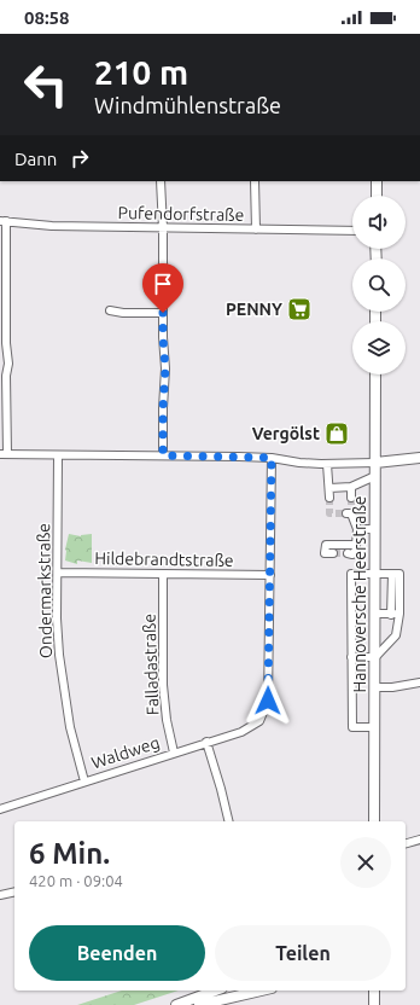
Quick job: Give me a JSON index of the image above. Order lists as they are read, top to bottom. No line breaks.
{"streets":{"main road":["Hannoversche Heerstraße"],"street":["Pufendorfstraße","Hildebrandtstraße","Ondermarkstraße","Falladastraße","Waldweg"]},"crossings":[["Hildebrandtstraße","Ondermarkstraße"],["Hildebrandtstraße","Falladastraße"],["Hildebrandtstraße","Waldweg"],["Ondermarkstraße","Waldweg"],["Falladastraße","Waldweg"]],"places":{"supermarket":["PENNY"],"shop":["Vergölst"]},"page":{"status":"08:58","turn":["210 m","Windmühlenstraße"],"then":"Dann","heading":["6 Min.","420 m · 09:04"],"buttons":["Beenden","Teilen"]}}
